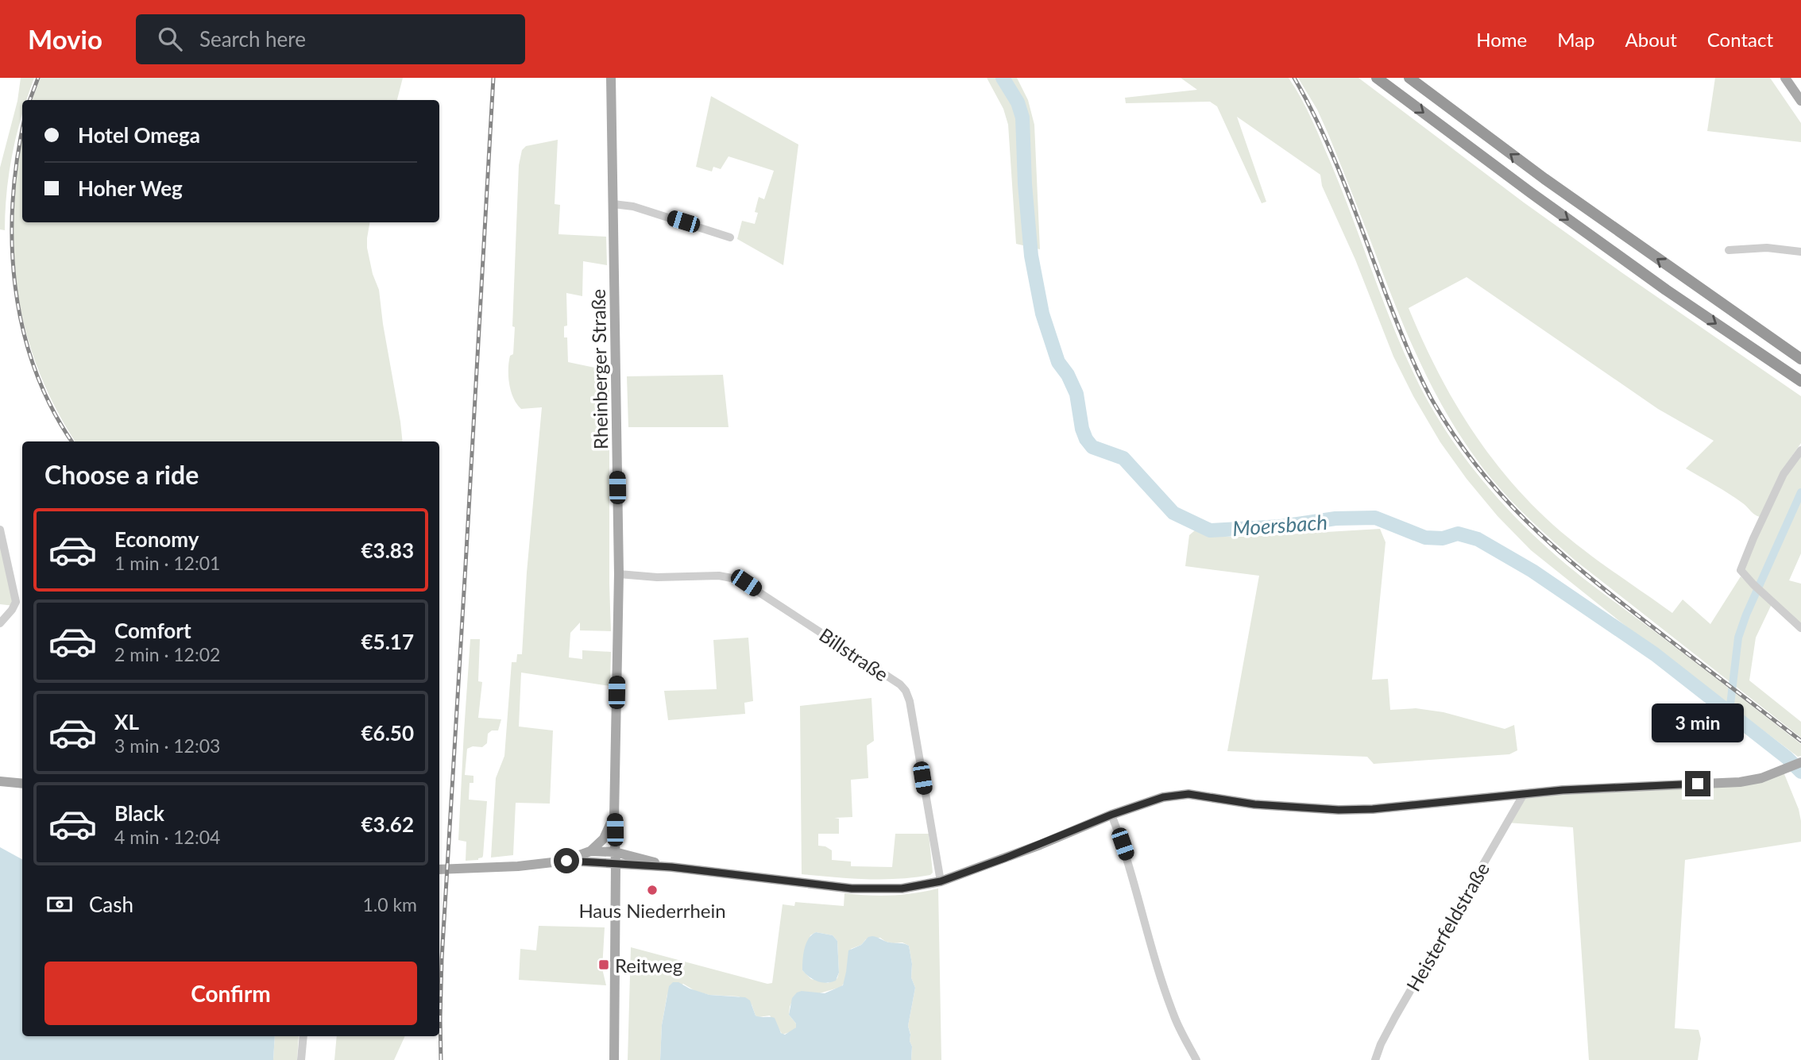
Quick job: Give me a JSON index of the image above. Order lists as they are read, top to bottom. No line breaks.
{"streets":{"main road":["Rheinberger Straße"],"street":["Billstraße","Heisterfeldstraße"]},"crossings":[["Rheinberger Straße","Billstraße"]],"water":["Moersbach"],"places":{"other":["Haus Niederrhein"],"transit":["Reitweg"]},"page":{"header":"Movio","search":"Search here","nav":["Home","Map","About","Contact"],"banner":["Hotel Omega","Hoher Weg"],"heading":"Choose a ride","list":[{"name":"Economy","note":"1 min · 12:01","value":"€3.83"},{"name":"Comfort","note":"2 min · 12:02","value":"€5.17"},{"name":"XL","note":"3 min · 12:03","value":"€6.50"},{"name":"Black","note":"4 min · 12:04","value":"€3.62"}],"bubble":"3 min","pay":["Cash","1.0 km"],"buttons":"Confirm"}}
